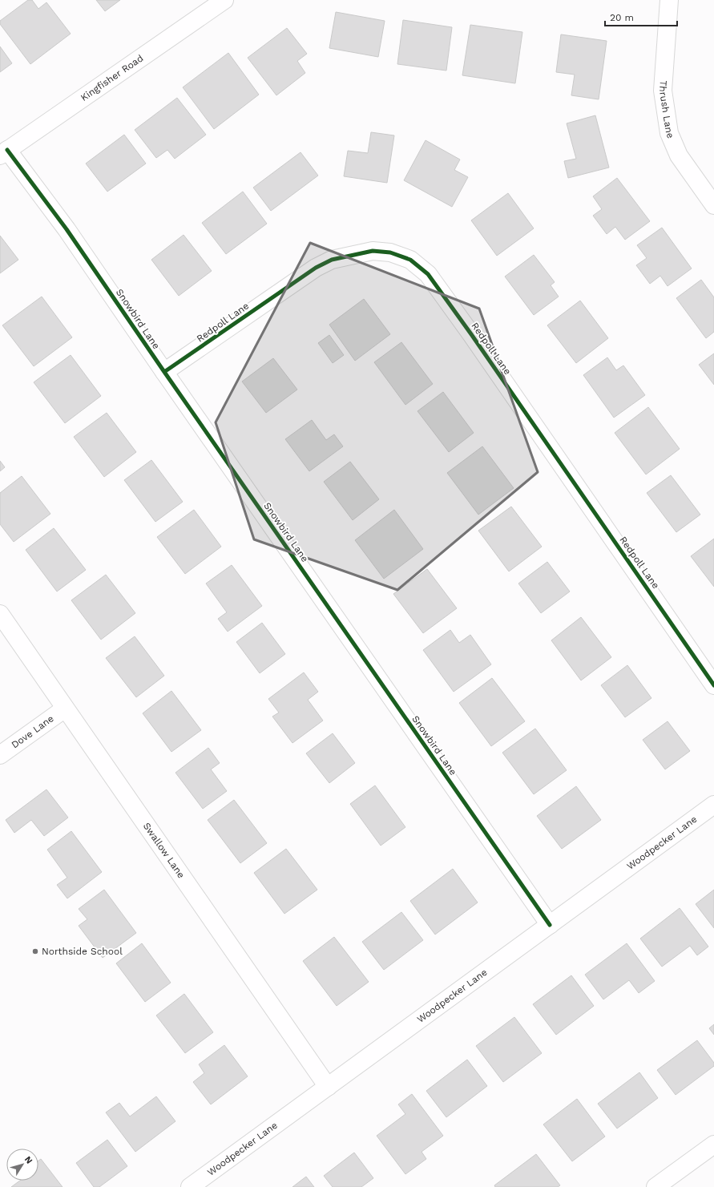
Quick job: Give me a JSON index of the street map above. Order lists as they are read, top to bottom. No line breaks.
{"streets":{"street":["Kingfisher Road","Thrush Lane","Snowbird Lane","Redpoll Lane","Dove Lane","Woodpecker Lane","Swallow Lane"]},"crossings":[["Kingfisher Road","Snowbird Lane"],["Snowbird Lane","Redpoll Lane"],["Snowbird Lane","Woodpecker Lane"],["Dove Lane","Swallow Lane"],["Woodpecker Lane","Swallow Lane"]],"places":["Northside School"],"scale_bar":"20 m","north":"top right"}
